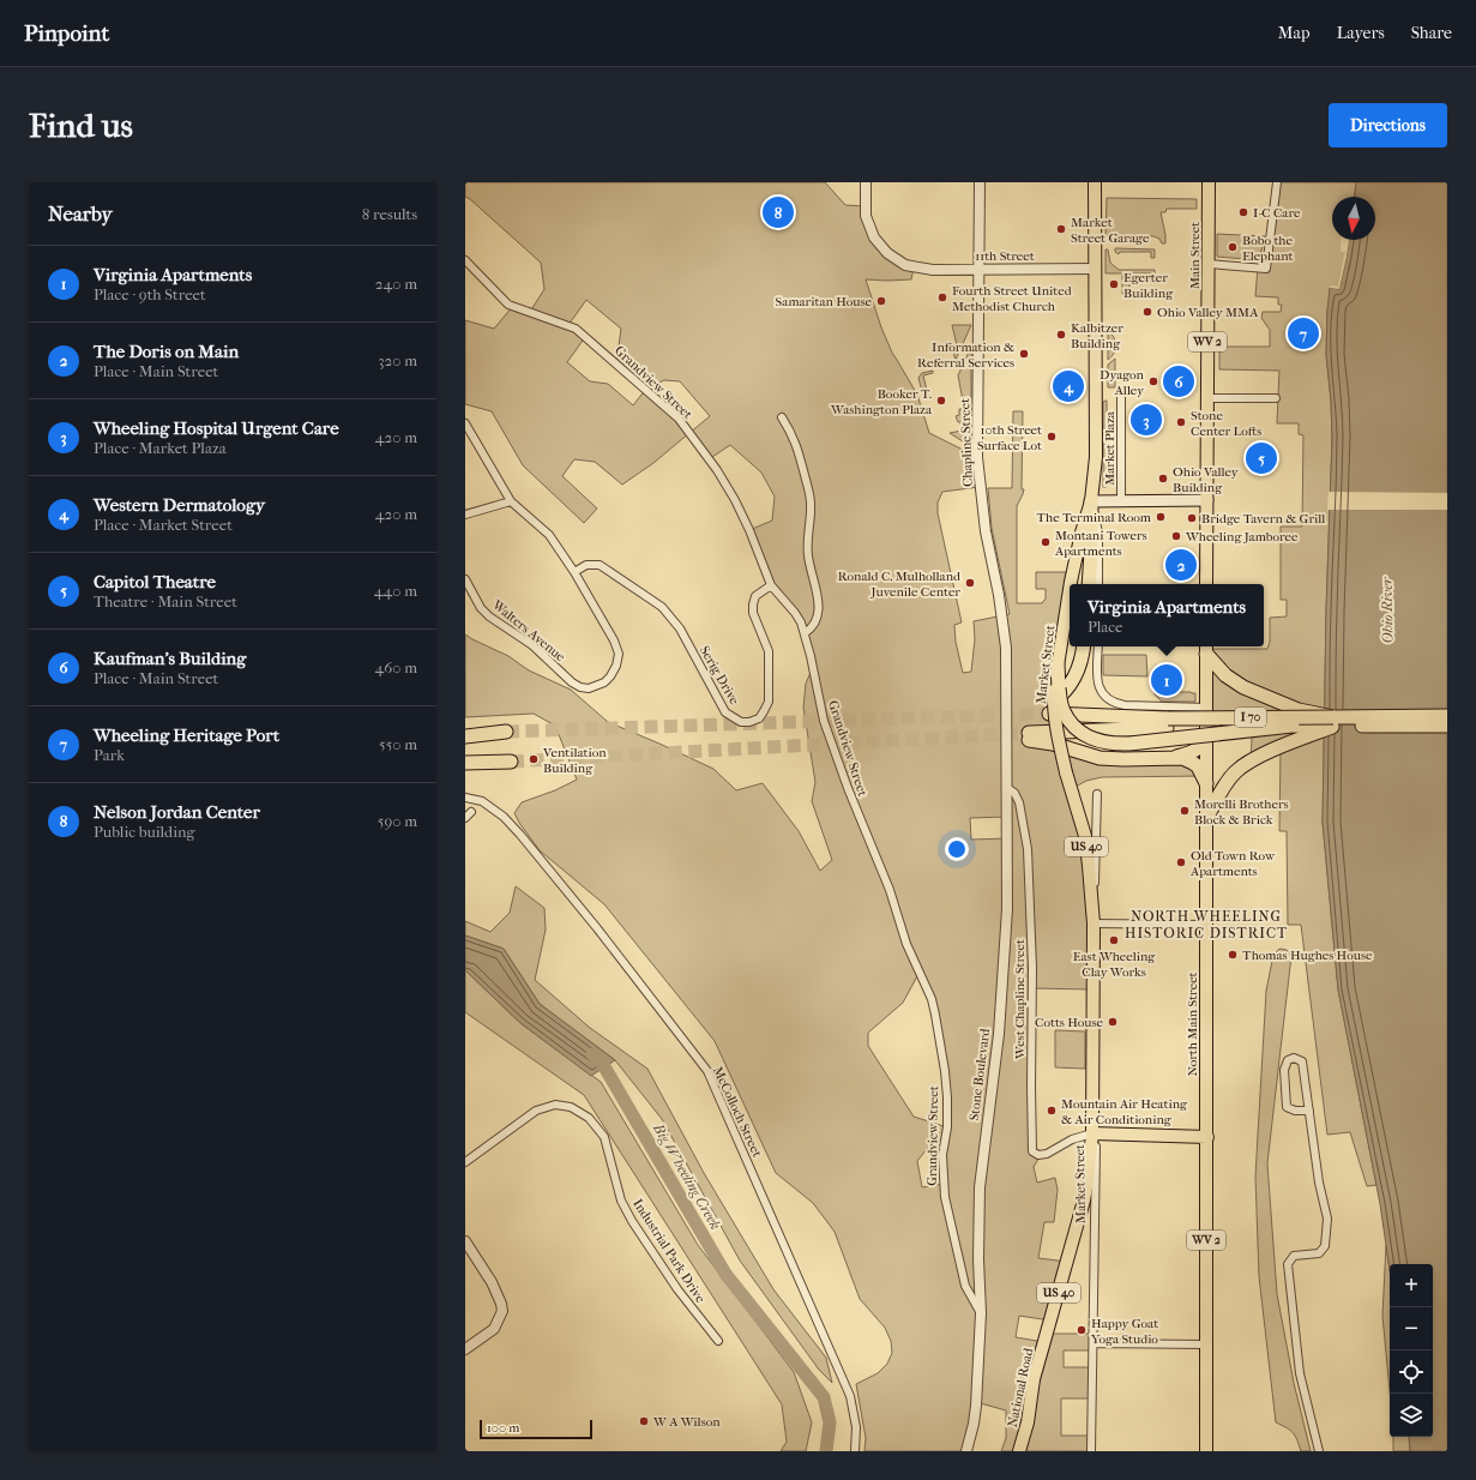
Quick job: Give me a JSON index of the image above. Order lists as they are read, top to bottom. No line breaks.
{"streets":{"highway":["I 70"],"main road":["Main Street","WV 2","Market Street","US 40","North Main Street","National Road"],"street":["11th Street","Grandview Street","Chapline Street","Market Plaza","Walters Avenue","Serig Drive","West Chapline Street","Stone Boulevard","McColloch Street","Industrial Park Drive"]},"crossings":[["11th Street","Chapline Street"],["11th Street","Market Street"],["Grandview Street","Serig Drive"],["Grandview Street","Stone Boulevard"],["Chapline Street","Stone Boulevard"],["Walters Avenue","Serig Drive"],["Market Street","West Chapline Street"],["Market Street","National Road"],["West Chapline Street","Stone Boulevard"],["West Chapline Street","National Road"]],"districts":["NORTH WHEELING HISTORIC DISTRICT"],"water":["Ohio River","Big Wheeling Creek"],"places":["I-C Care","Market Street Garage","Bobo the Elephant","Egerter Building","Fourth Street United Methodist Church","Samaritan House","Ohio Valley MMA","Kalbitzer Building","Information & Referral Services","Dyagon Alley","Booker T. Washington Plaza","Stone Center Lofts","10th Street Surface Lot","Ohio Valley Building","The Terminal Room","Bridge Tavern & Grill","Wheeling Jamboree","Montani Towers Apartments","Ronald C. Mulholland Juvenile Center","Ventilation Building","Morelli Brothers Block & Brick","Old Town Row Apartments","East Wheeling Clay Works","Thomas Hughes House","Cotts House","Mountain Air Heating & Air Conditioning","Happy Goat Yoga Studio","W A Wilson"],"scale_bar":"100 m","north":"bottom","page":{"header":"Pinpoint","nav":["Map","Layers","Share"],"buttons":"Directions","title":"Find us","heading":["Nearby","8 results"],"pins":["8","7","6","4","3","5","2","1"],"list":[{"mark":"1","name":"Virginia Apartments","note":"Place · 9th Street","value":"240 m"},{"mark":"2","name":"The Doris on Main","note":"Place · Main Street","value":"320 m"},{"mark":"3","name":"Wheeling Hospital Urgent Care","note":"Place · Market Plaza","value":"420 m"},{"mark":"4","name":"Western Dermatology","note":"Place · Market Street","value":"420 m"},{"mark":"5","name":"Capitol Theatre","note":"Theatre · Main Street","value":"440 m"},{"mark":"6","name":"Kaufman's Building","note":"Place · Main Street","value":"460 m"},{"mark":"7","name":"Wheeling Heritage Port","note":"Park","value":"550 m"},{"mark":"8","name":"Nelson Jordan Center","note":"Public building","value":"590 m"}],"popup":["Virginia Apartments","Place"],"map_buttons":["+","−"],"scale":"100 m"}}
